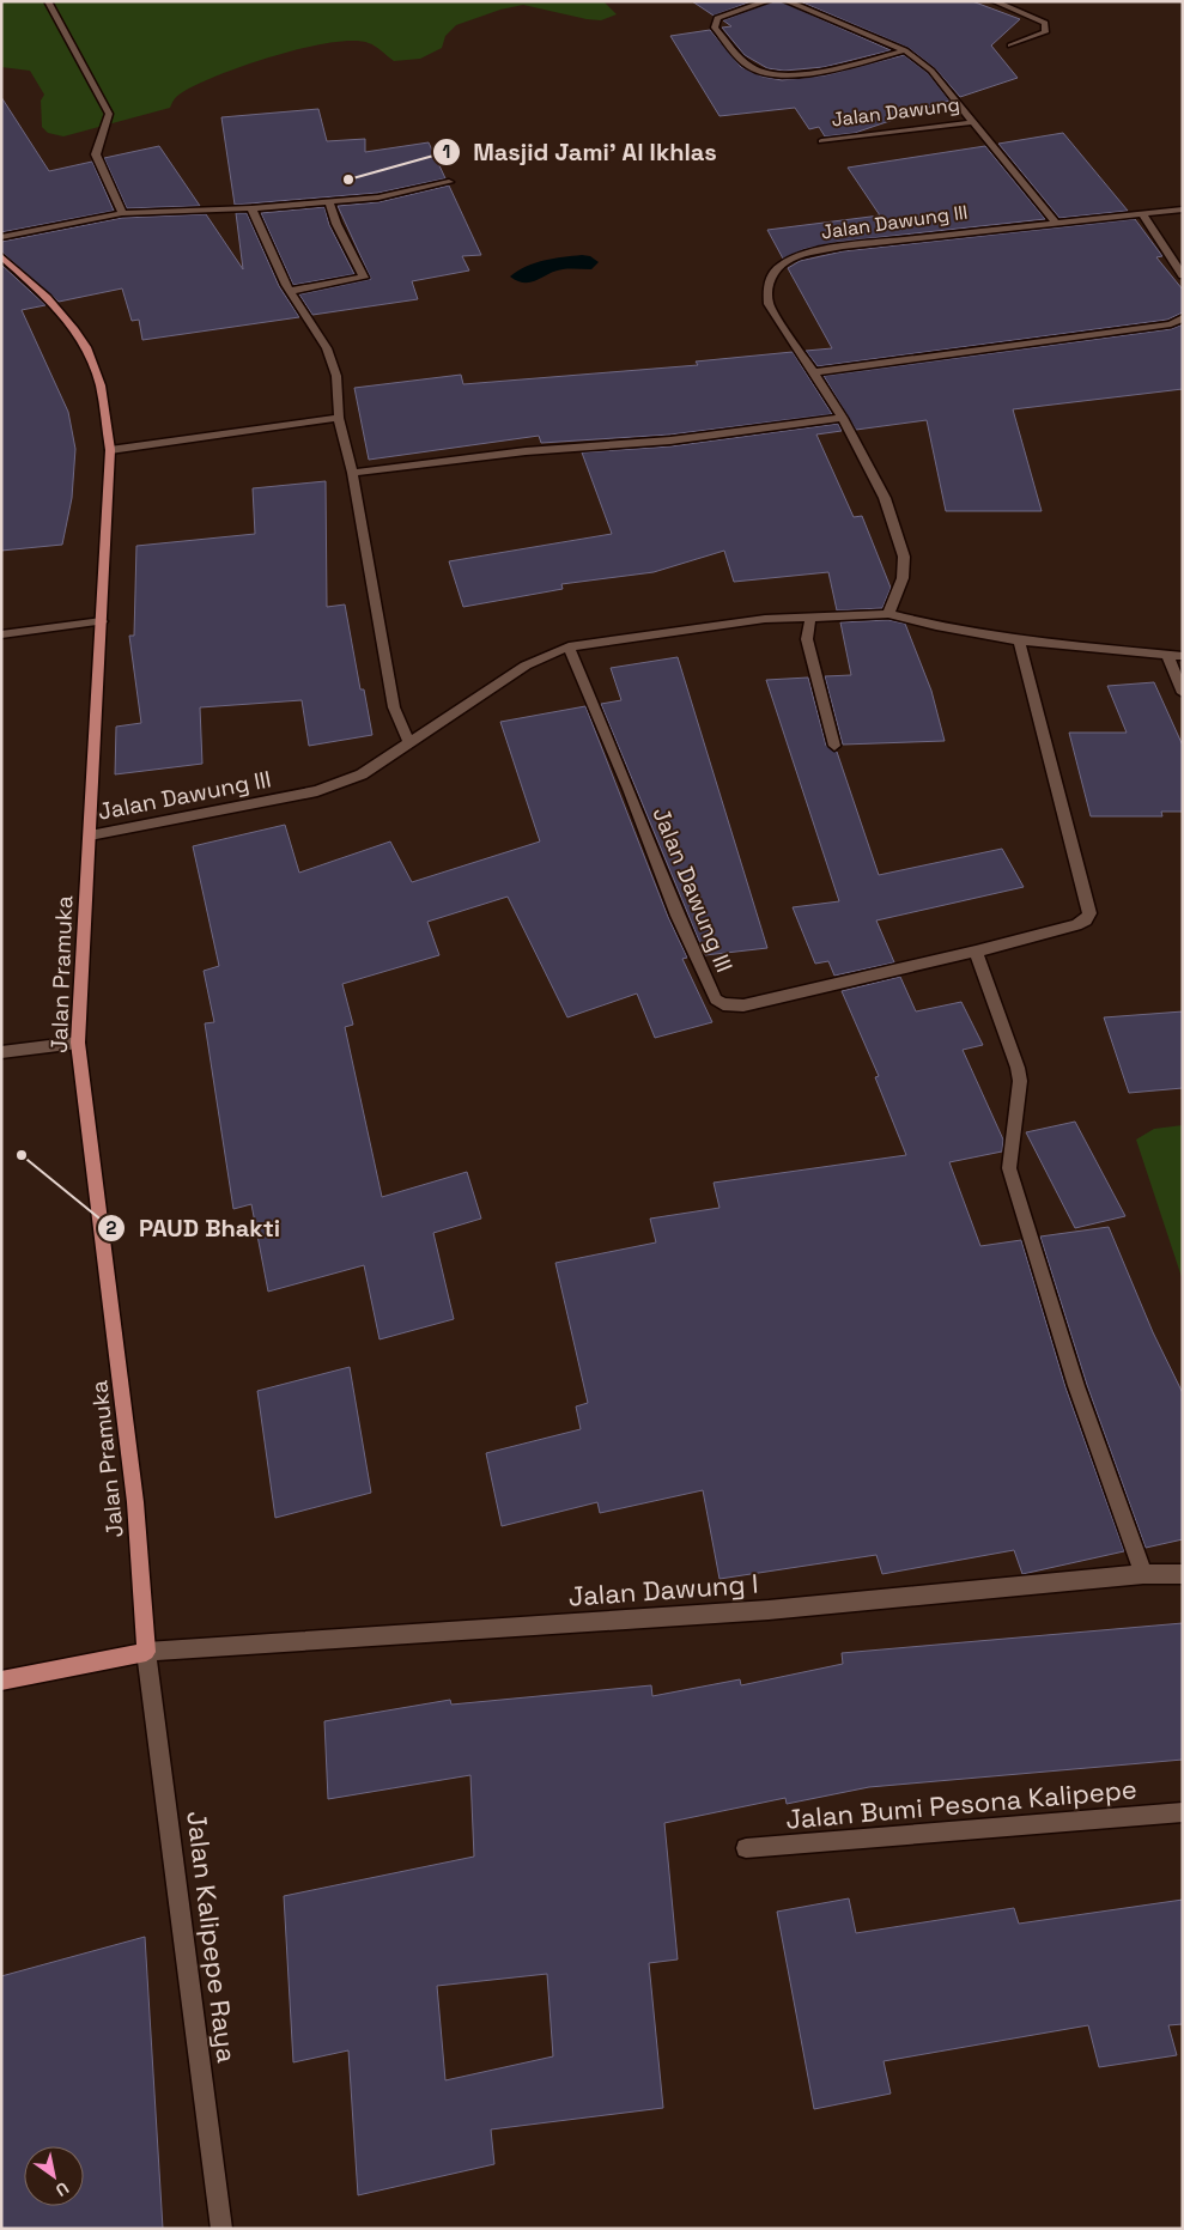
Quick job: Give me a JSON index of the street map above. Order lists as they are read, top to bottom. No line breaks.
{"streets":{"main road":["Jalan Pramuka"],"street":["Jalan Dawung","Jalan Dawung III","Jalan Dawung I","Jalan Bumi Pesona Kalipepe","Jalan Kalipepe Raya"]},"crossings":[["Jalan Dawung","Jalan Dawung III"],["Jalan Dawung III","Jalan Pramuka"],["Jalan Pramuka","Jalan Dawung I"],["Jalan Pramuka","Jalan Kalipepe Raya"],["Jalan Dawung I","Jalan Kalipepe Raya"]],"places":["Masjid Jami' Al Ikhlas","PAUD Bhakti"],"north":"bottom right"}
